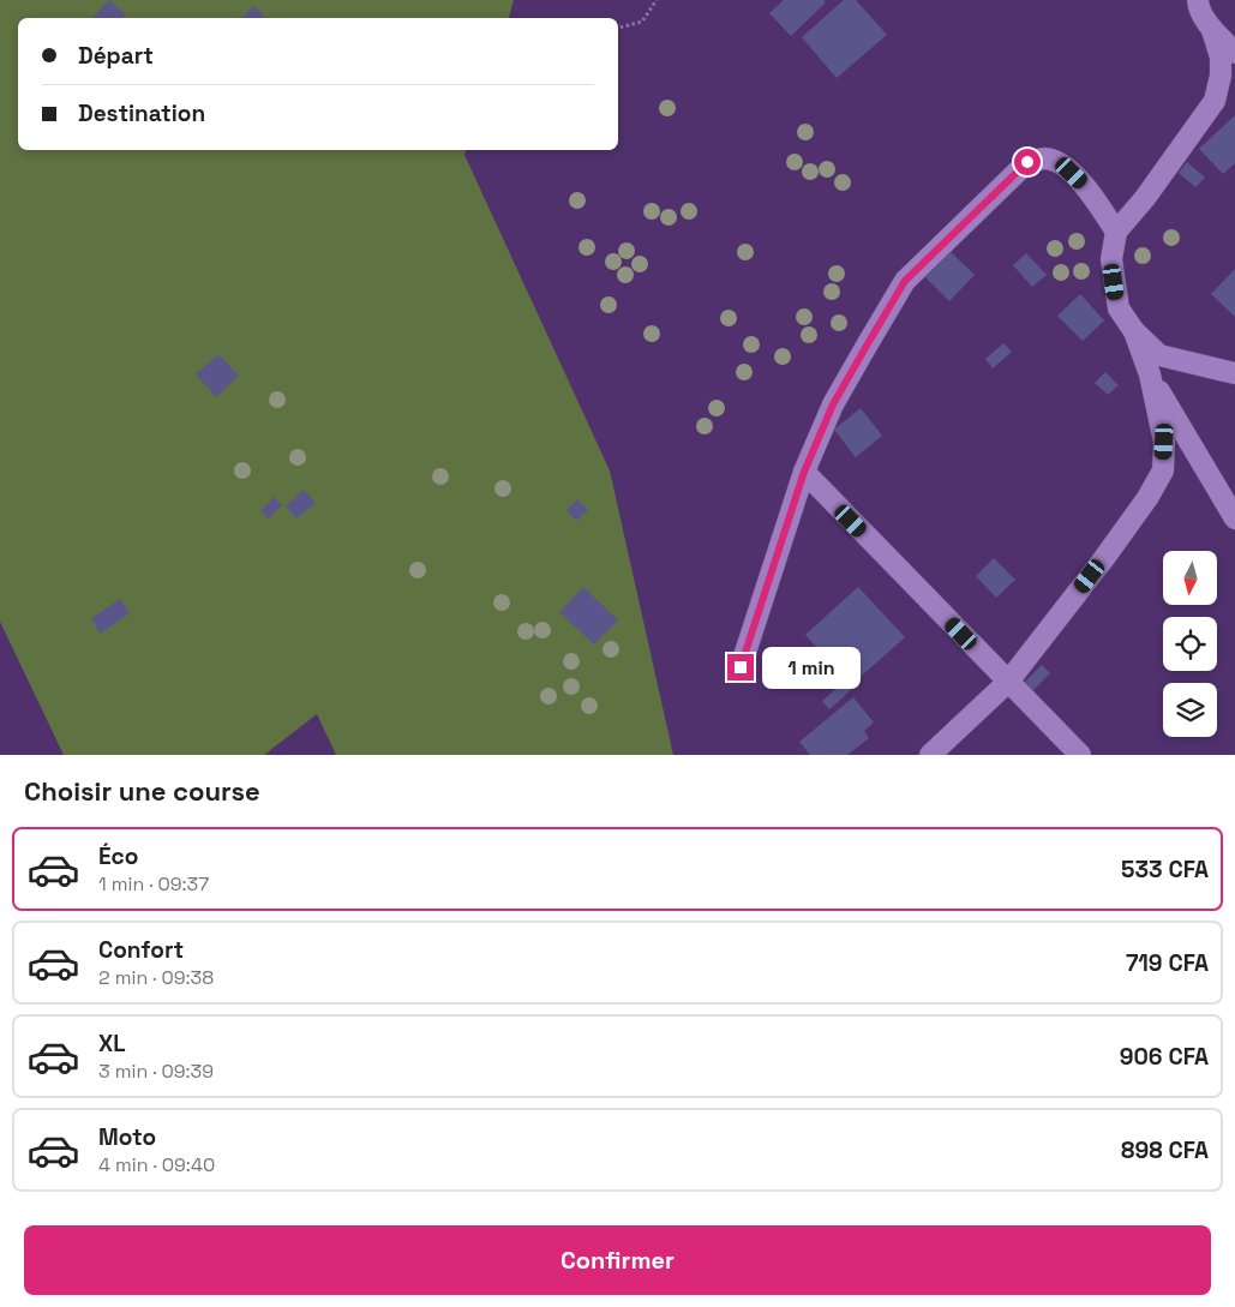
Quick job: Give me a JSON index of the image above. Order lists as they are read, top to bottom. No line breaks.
{"north":"bottom","page":{"banner":["Départ","Destination"],"bubble":"1 min","heading":"Choisir une course","list":[{"name":"Éco","note":"1 min · 09:37","value":"533 CFA"},{"name":"Confort","note":"2 min · 09:38","value":"719 CFA"},{"name":"XL","note":"3 min · 09:39","value":"906 CFA"},{"name":"Moto","note":"4 min · 09:40","value":"898 CFA"}],"buttons":"Confirmer"}}
